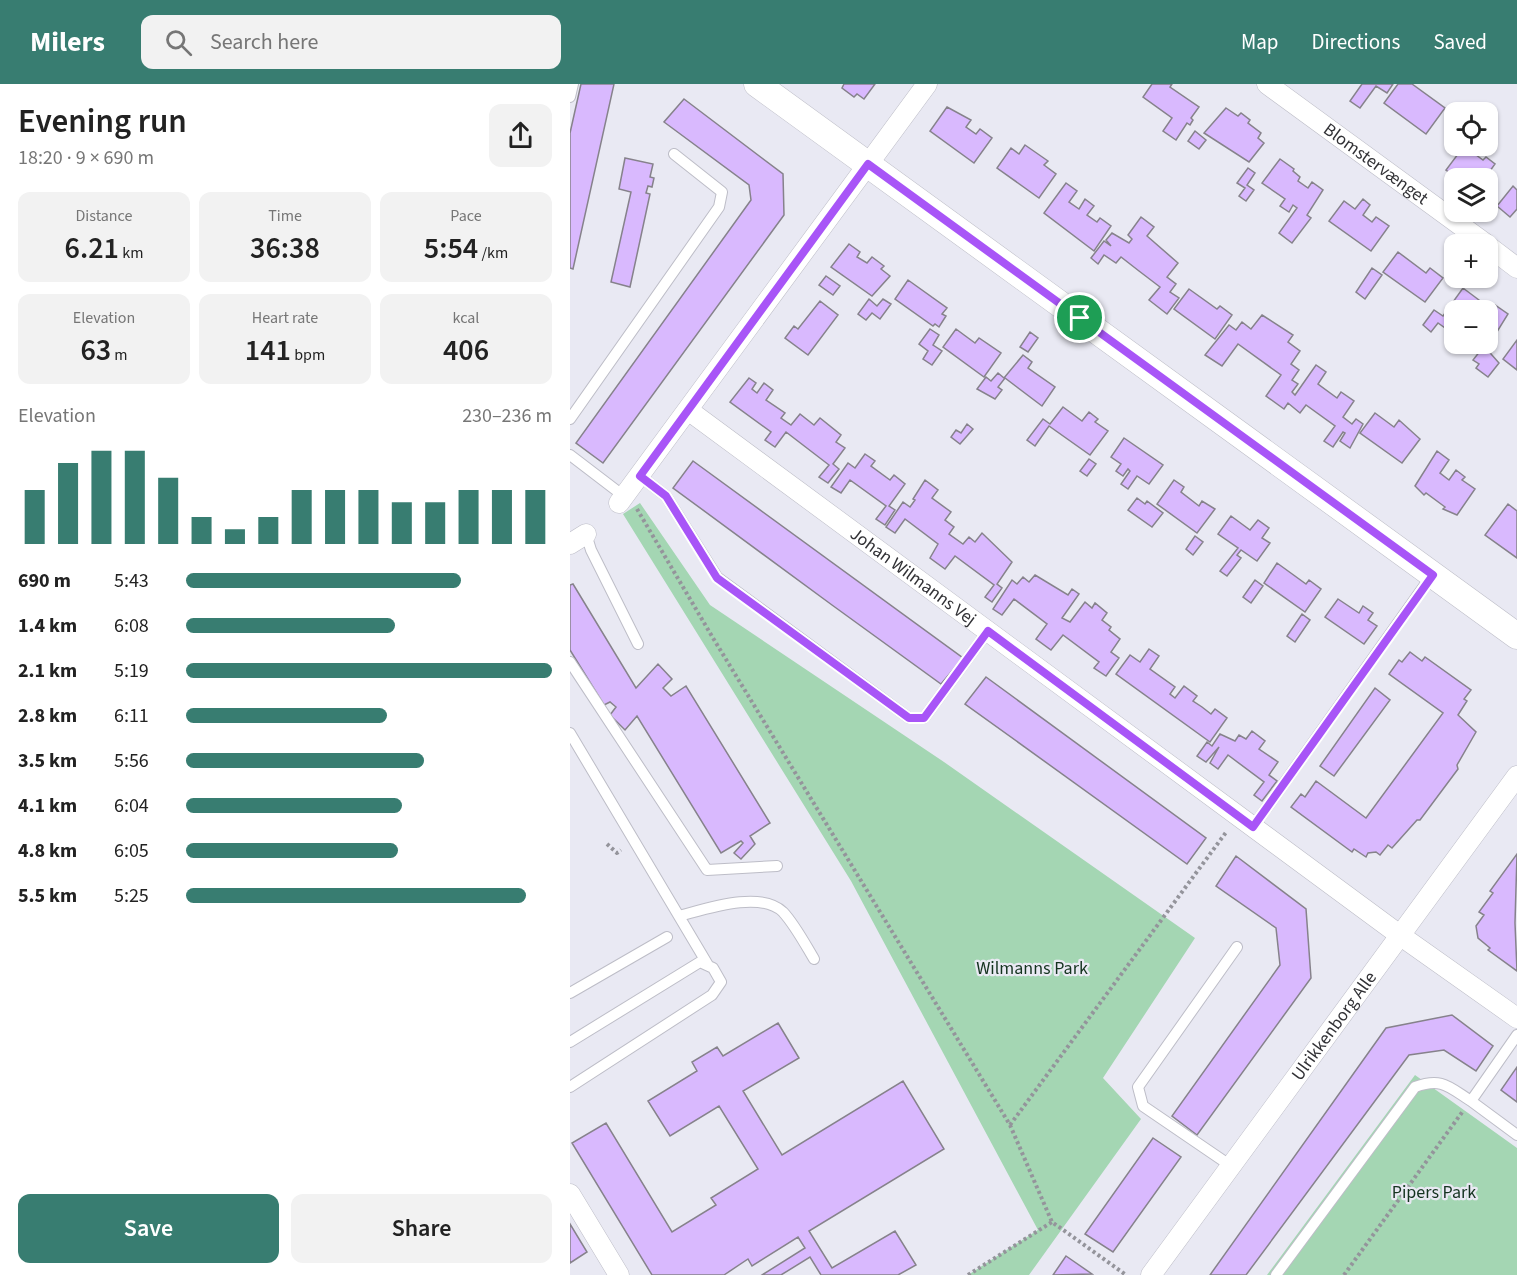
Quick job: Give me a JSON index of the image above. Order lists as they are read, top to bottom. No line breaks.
{"streets":{"street":["Blomstervænget","Johan Wilmanns Vej","Ulrikkenborg Alle"]},"crossings":[["Johan Wilmanns Vej","Ulrikkenborg Alle"]],"parks":["Wilmanns Park","Pipers Park"],"page":{"header":"Milers","search":"Search here","nav":["Map","Directions","Saved"],"heading":["Evening run","18:20 · 9 × 690 m"],"map_buttons":["+","−"],"stats":[["Distance","6.21 km"],["Time","36:38"],["Pace","5:54 /km"],["Elevation","63 m"],["Heart rate","141 bpm"],["kcal","406"]],"chart":["Elevation","230–236 m"],"list":[{"name":"690 m","note":"5:43"},{"name":"1.4 km","note":"6:08"},{"name":"2.1 km","note":"5:19"},{"name":"2.8 km","note":"6:11"},{"name":"3.5 km","note":"5:56"},{"name":"4.1 km","note":"6:04"},{"name":"4.8 km","note":"6:05"},{"name":"5.5 km","note":"5:25"}],"buttons":["Save","Share"]}}
